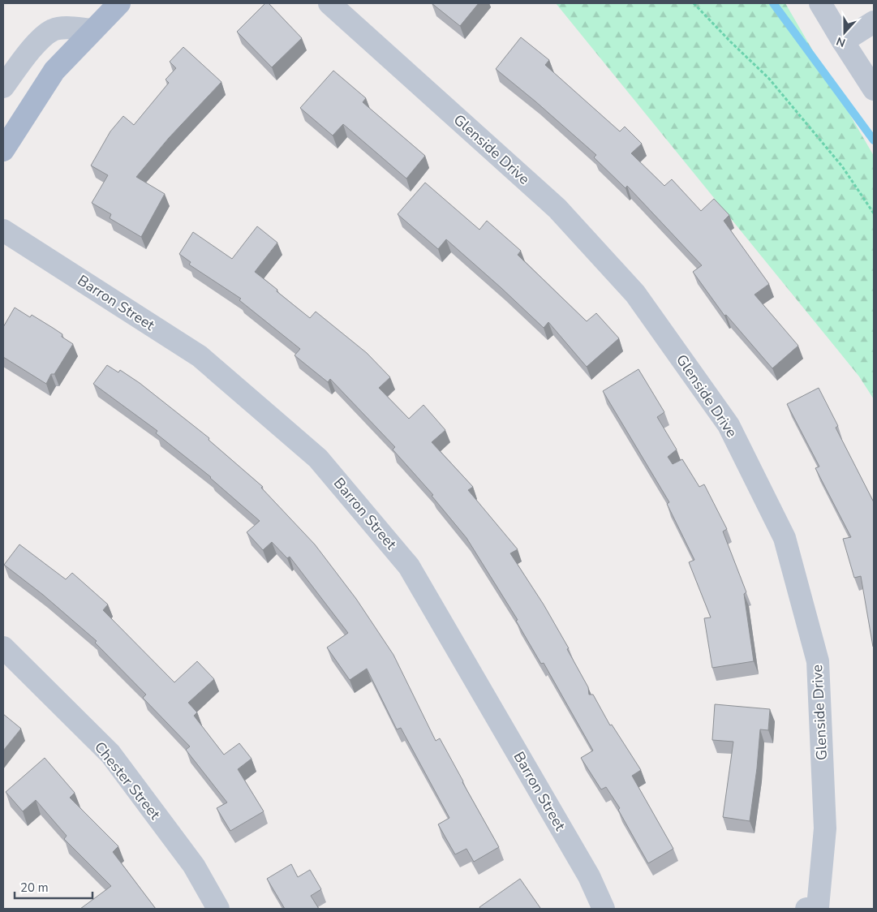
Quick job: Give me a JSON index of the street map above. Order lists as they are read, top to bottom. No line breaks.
{"streets":{"street":["Glenside Drive","Barron Street","Chester Street"]},"scale_bar":"20 m","north":"bottom"}
